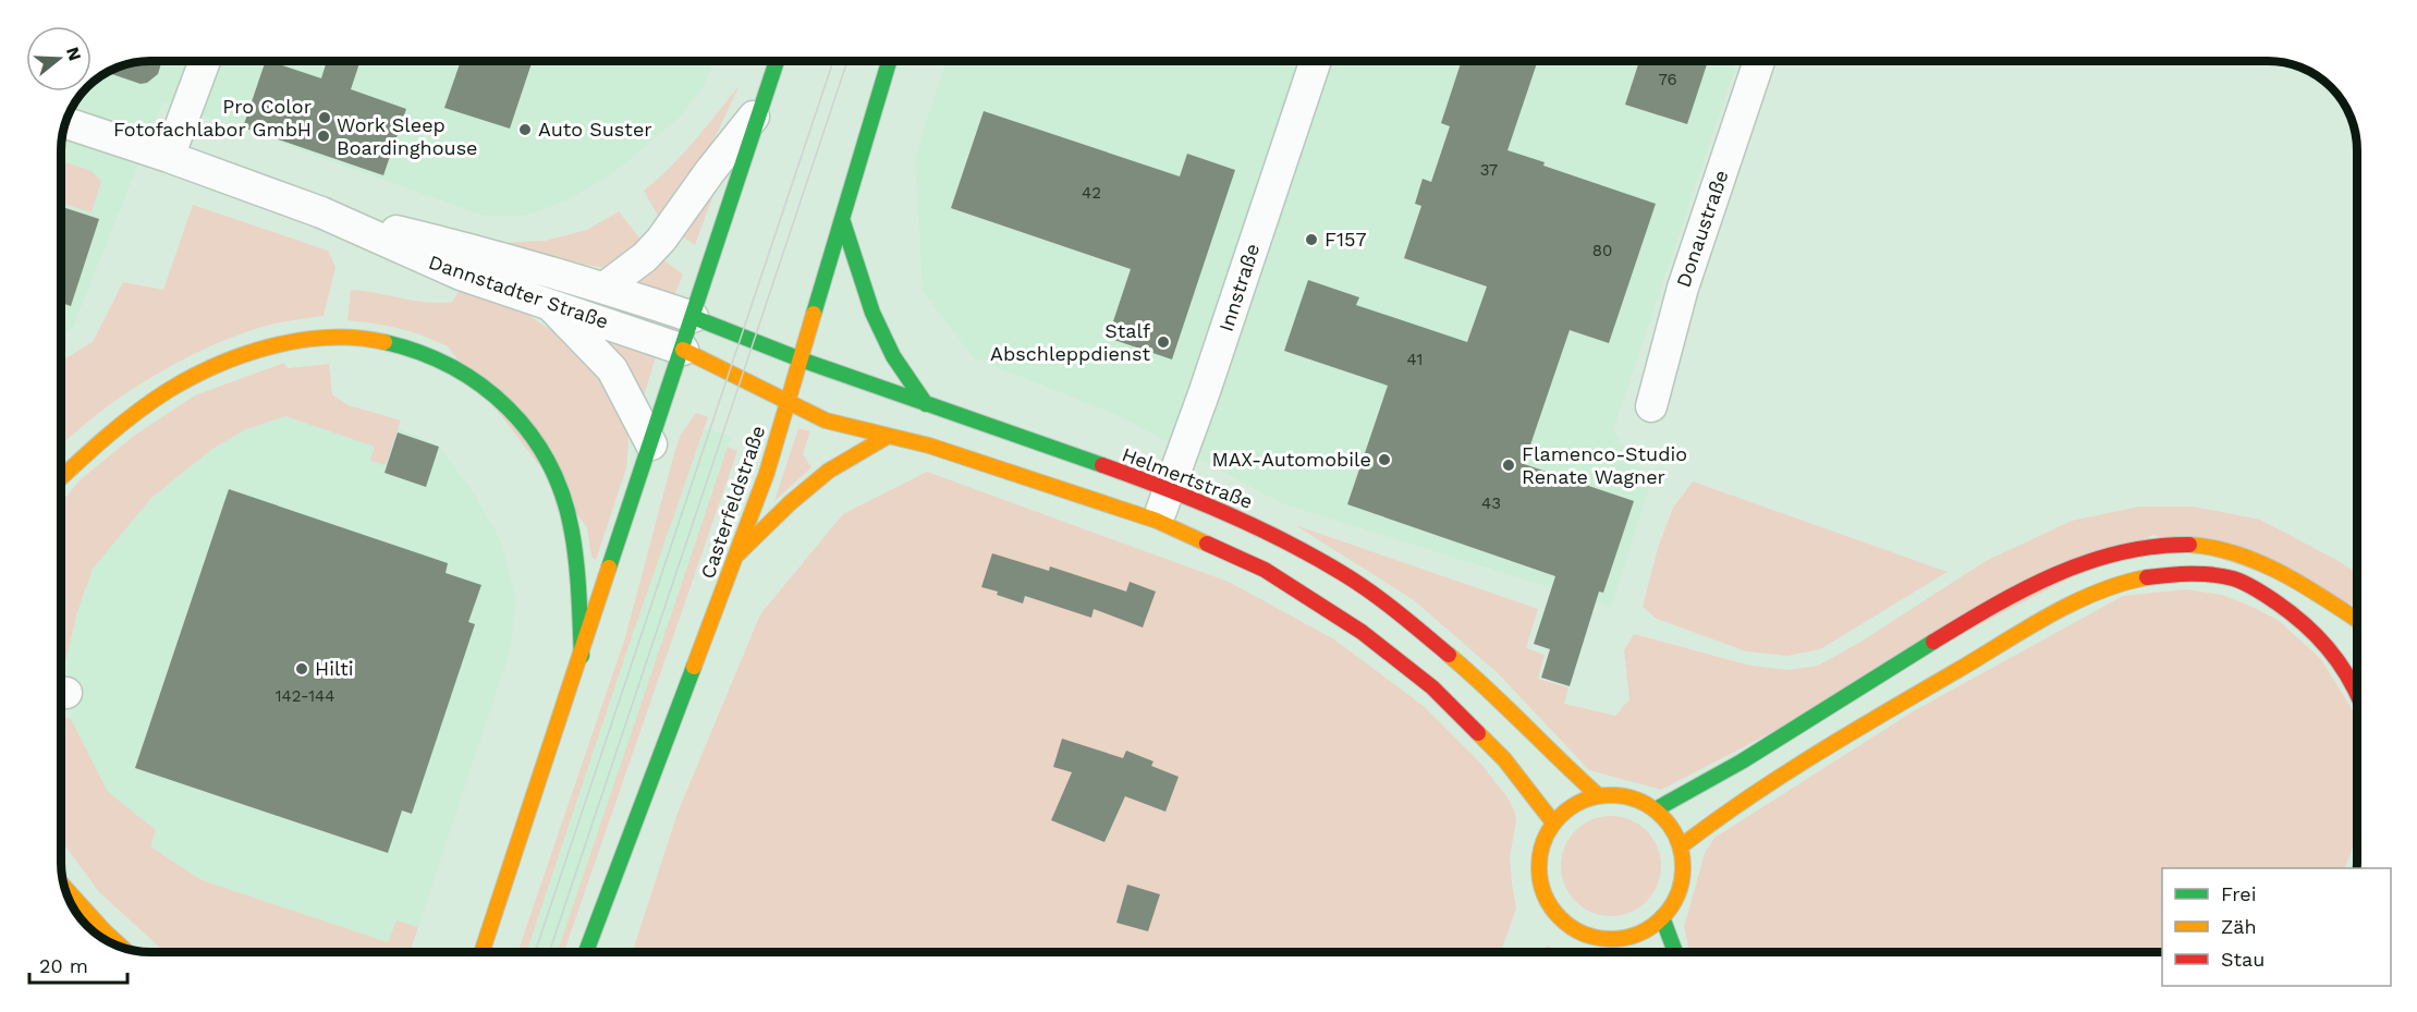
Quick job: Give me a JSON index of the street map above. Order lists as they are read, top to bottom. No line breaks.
{"streets":{"main road":["Helmertstraße","Casterfeldstraße"],"street":["Donaustraße","Innstraße","Dannstadter Straße"]},"crossings":[["Innstraße","Helmertstraße"],["Dannstadter Straße","Helmertstraße"],["Helmertstraße","Casterfeldstraße"]],"places":["Pro Color Fotofachlabor GmbH","Auto Suster","Work Sleep Boardinghouse","F157","Stalf Abschleppdienst","MAX-Automobile","Flamenco-Studio Renate Wagner","Hilti"],"house_numbers":["76","37","42","80","41","43","142-144"],"legend":["Frei","Zäh","Stau"],"scale_bar":"20 m","north":"right"}
